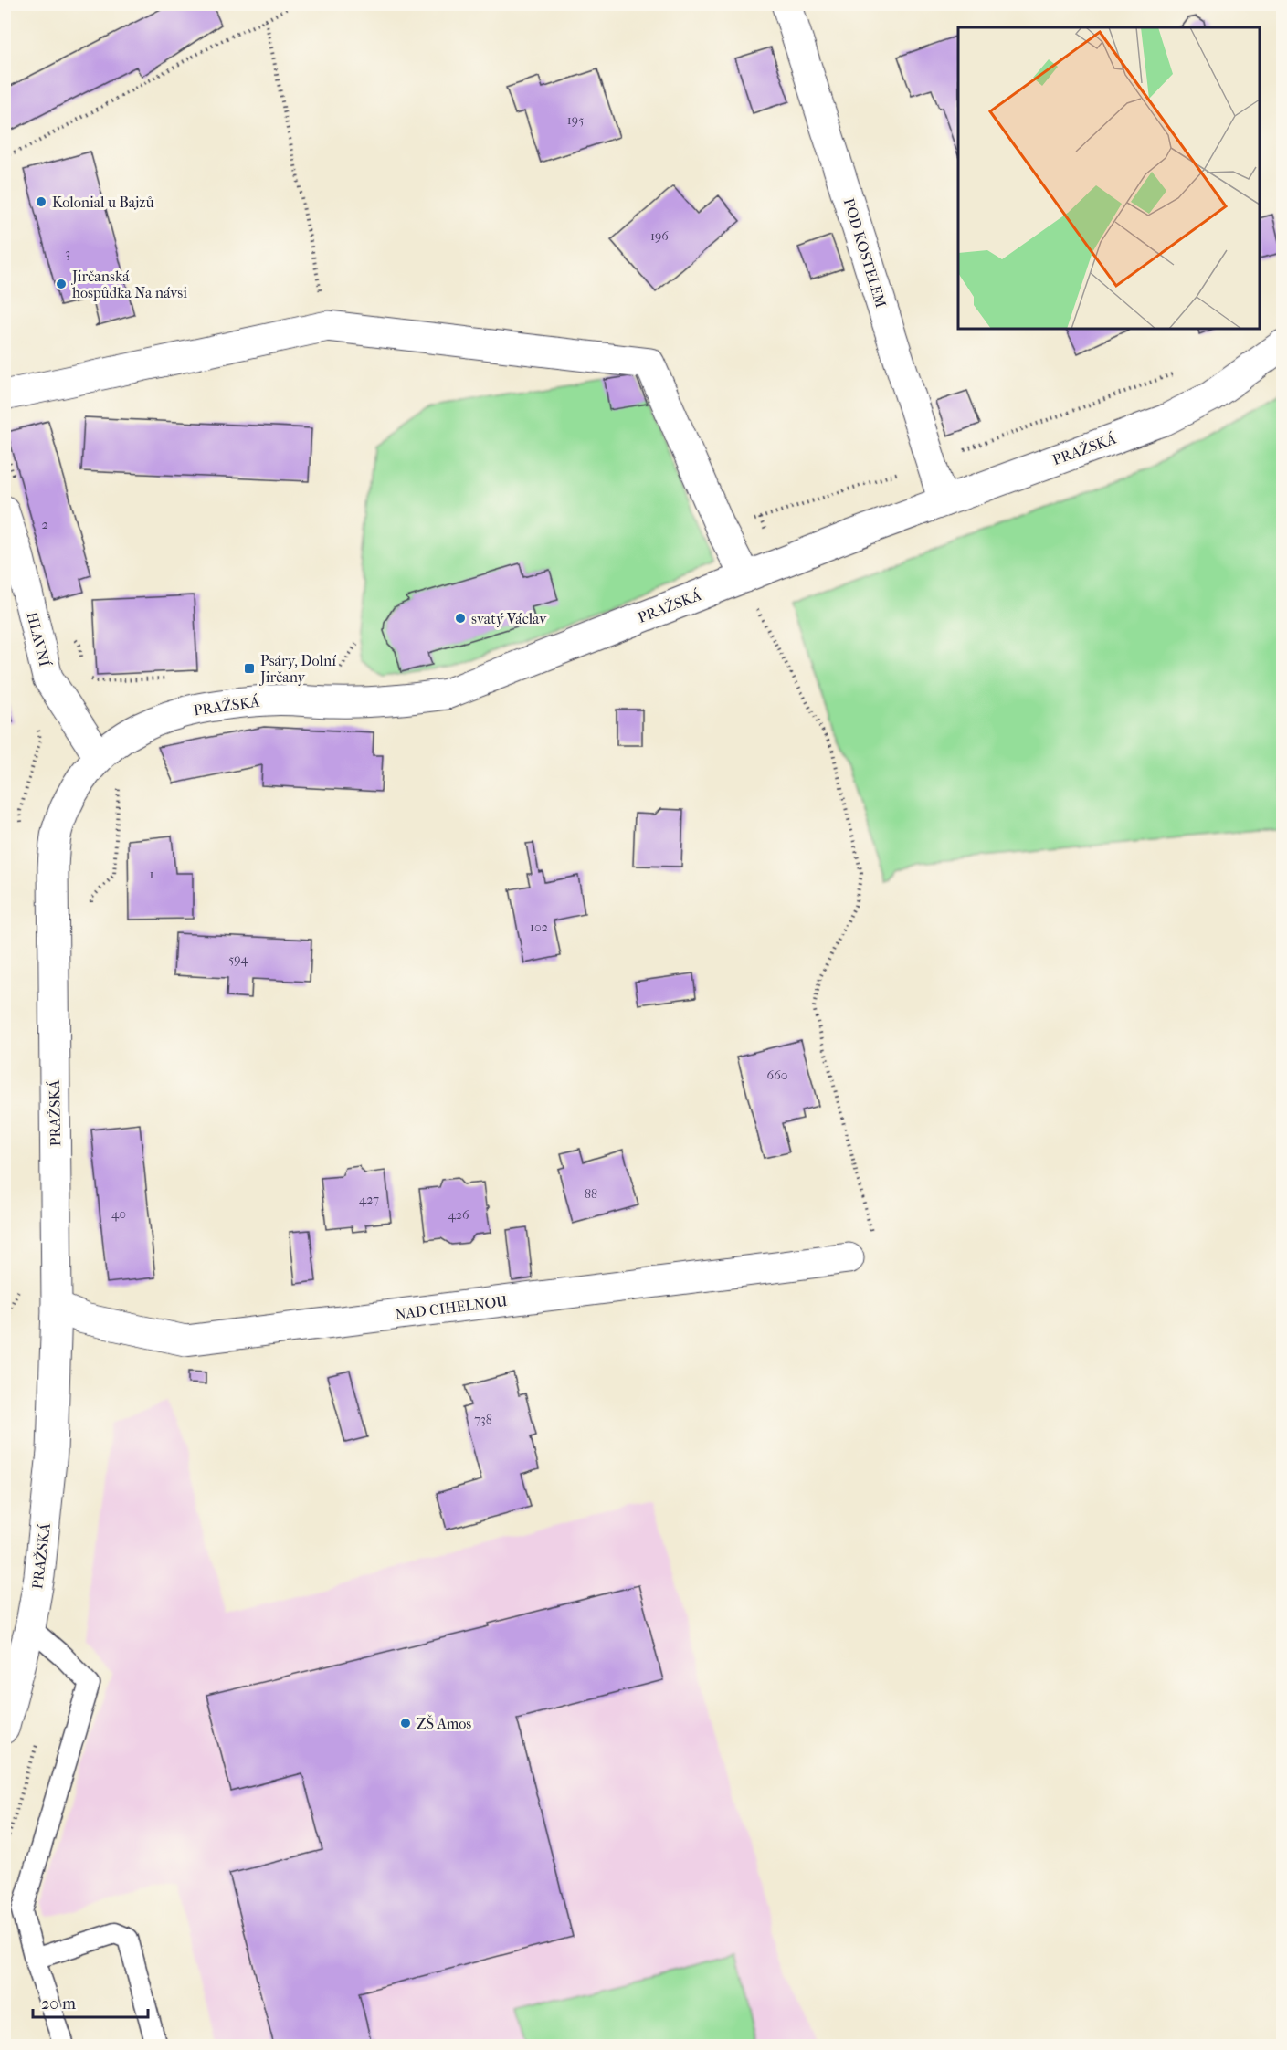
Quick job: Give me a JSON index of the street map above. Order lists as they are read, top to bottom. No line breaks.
{"streets":{"street":["POD KOSTELEM","PRAŽSKÁ","HLAVNÍ","NAD CIHELNOU"]},"crossings":[["POD KOSTELEM","PRAŽSKÁ"],["PRAŽSKÁ","HLAVNÍ"],["PRAŽSKÁ","NAD CIHELNOU"]],"places":{"other":["Kolonial u Bajzů","Jirčanská hospůdka Na návsi","svatý Václav","ZŠ Amos"],"transit":["Psáry, Dolní Jirčany"]},"house_numbers":["195","196","3","2","1","102","594","660","88","427","40","426","738"],"scale_bar":"20 m"}
